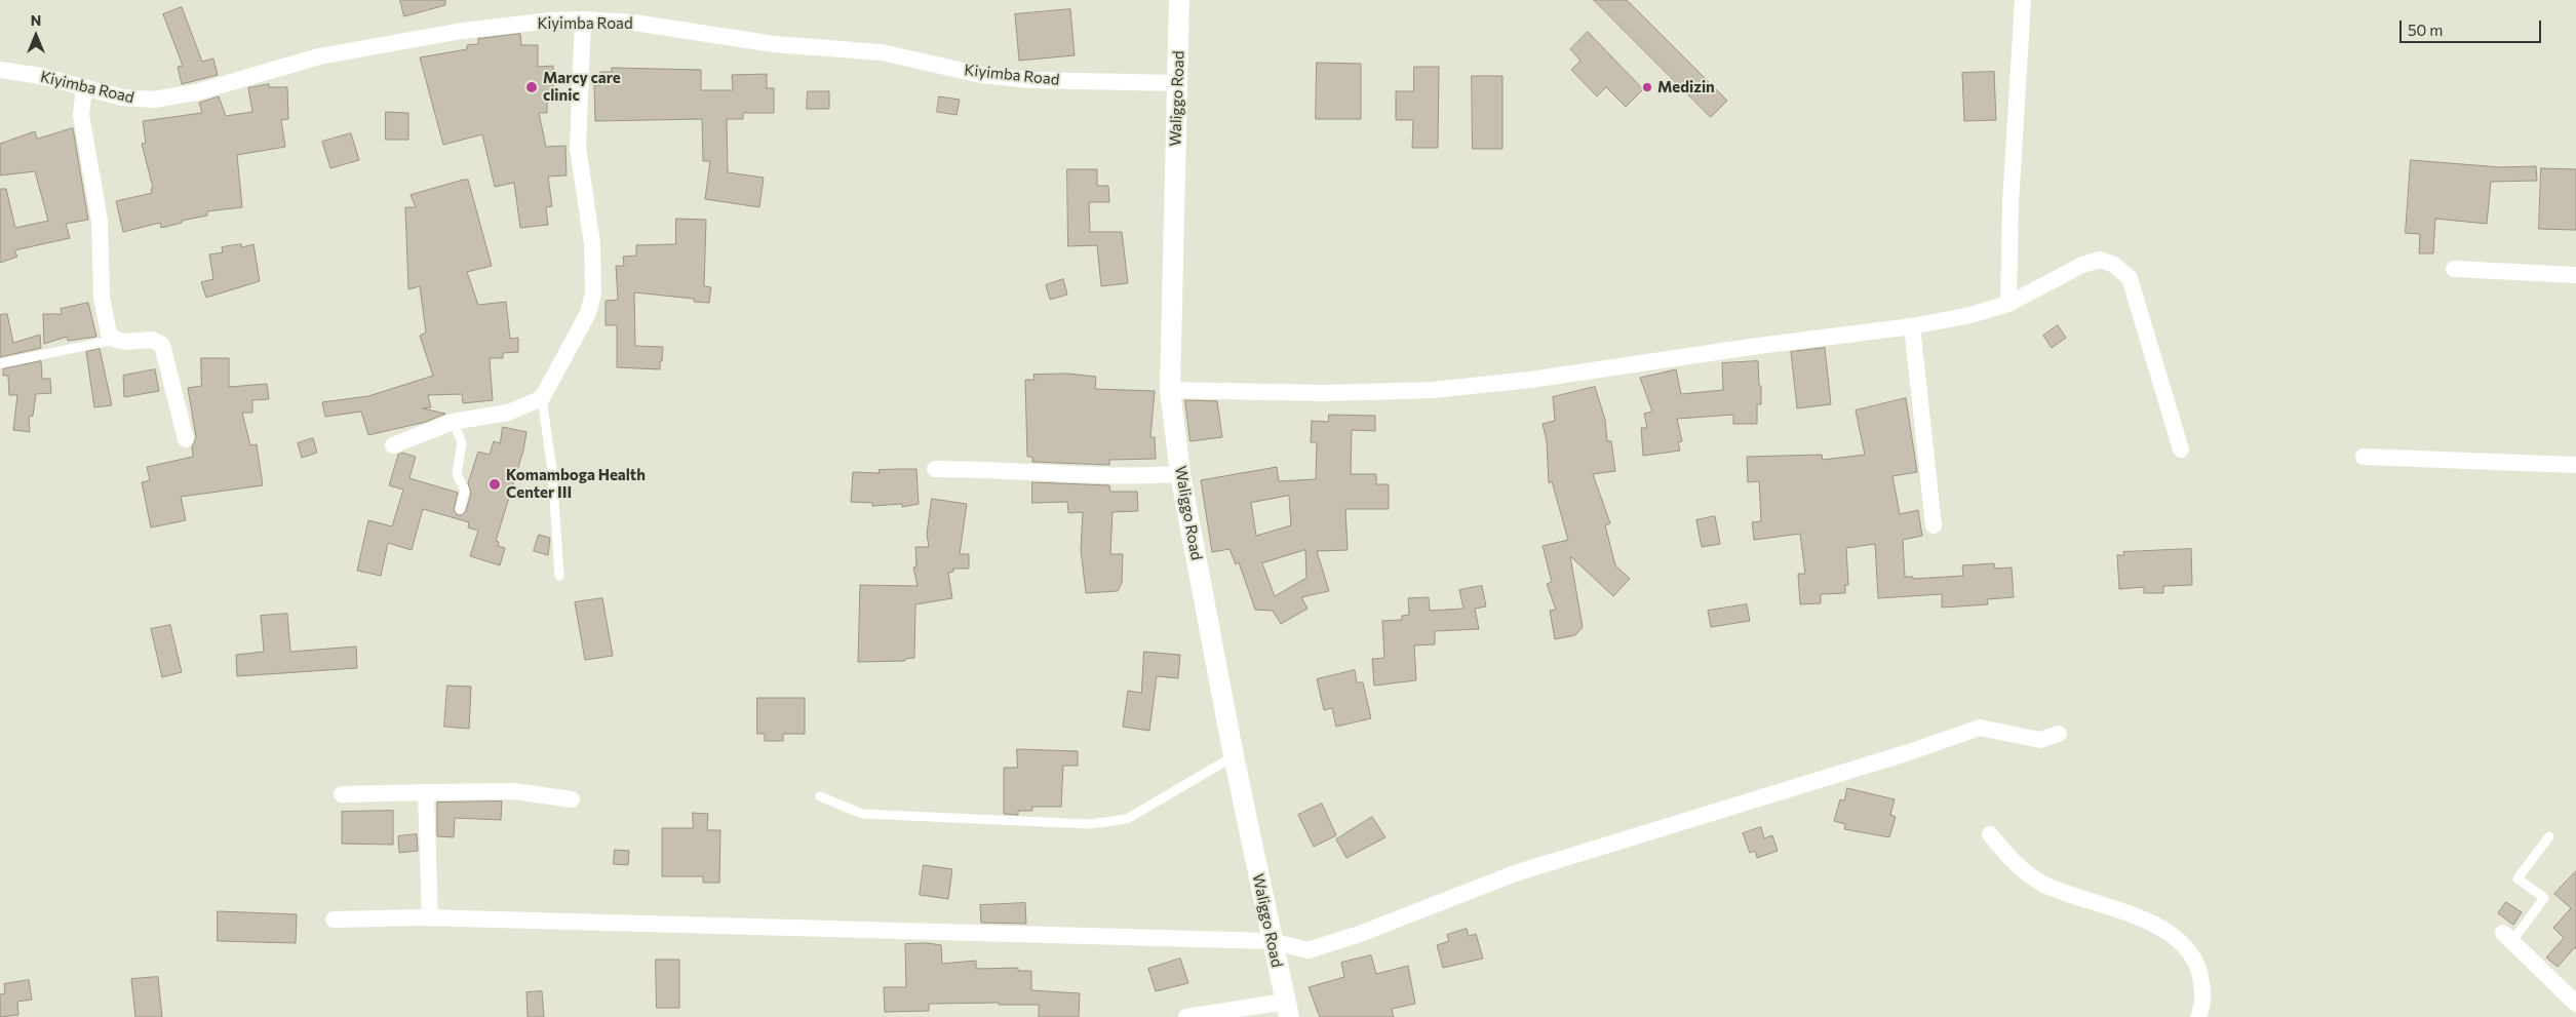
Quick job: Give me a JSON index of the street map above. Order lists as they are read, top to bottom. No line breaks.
{"streets":{"street":["Kiyimba Road","Waliggo Road"]},"crossings":[["Kiyimba Road","Waliggo Road"]],"places":["Marcy care clinic","Medizin","Komamboga Health Center III"],"scale_bar":"50 m","north":"top"}
